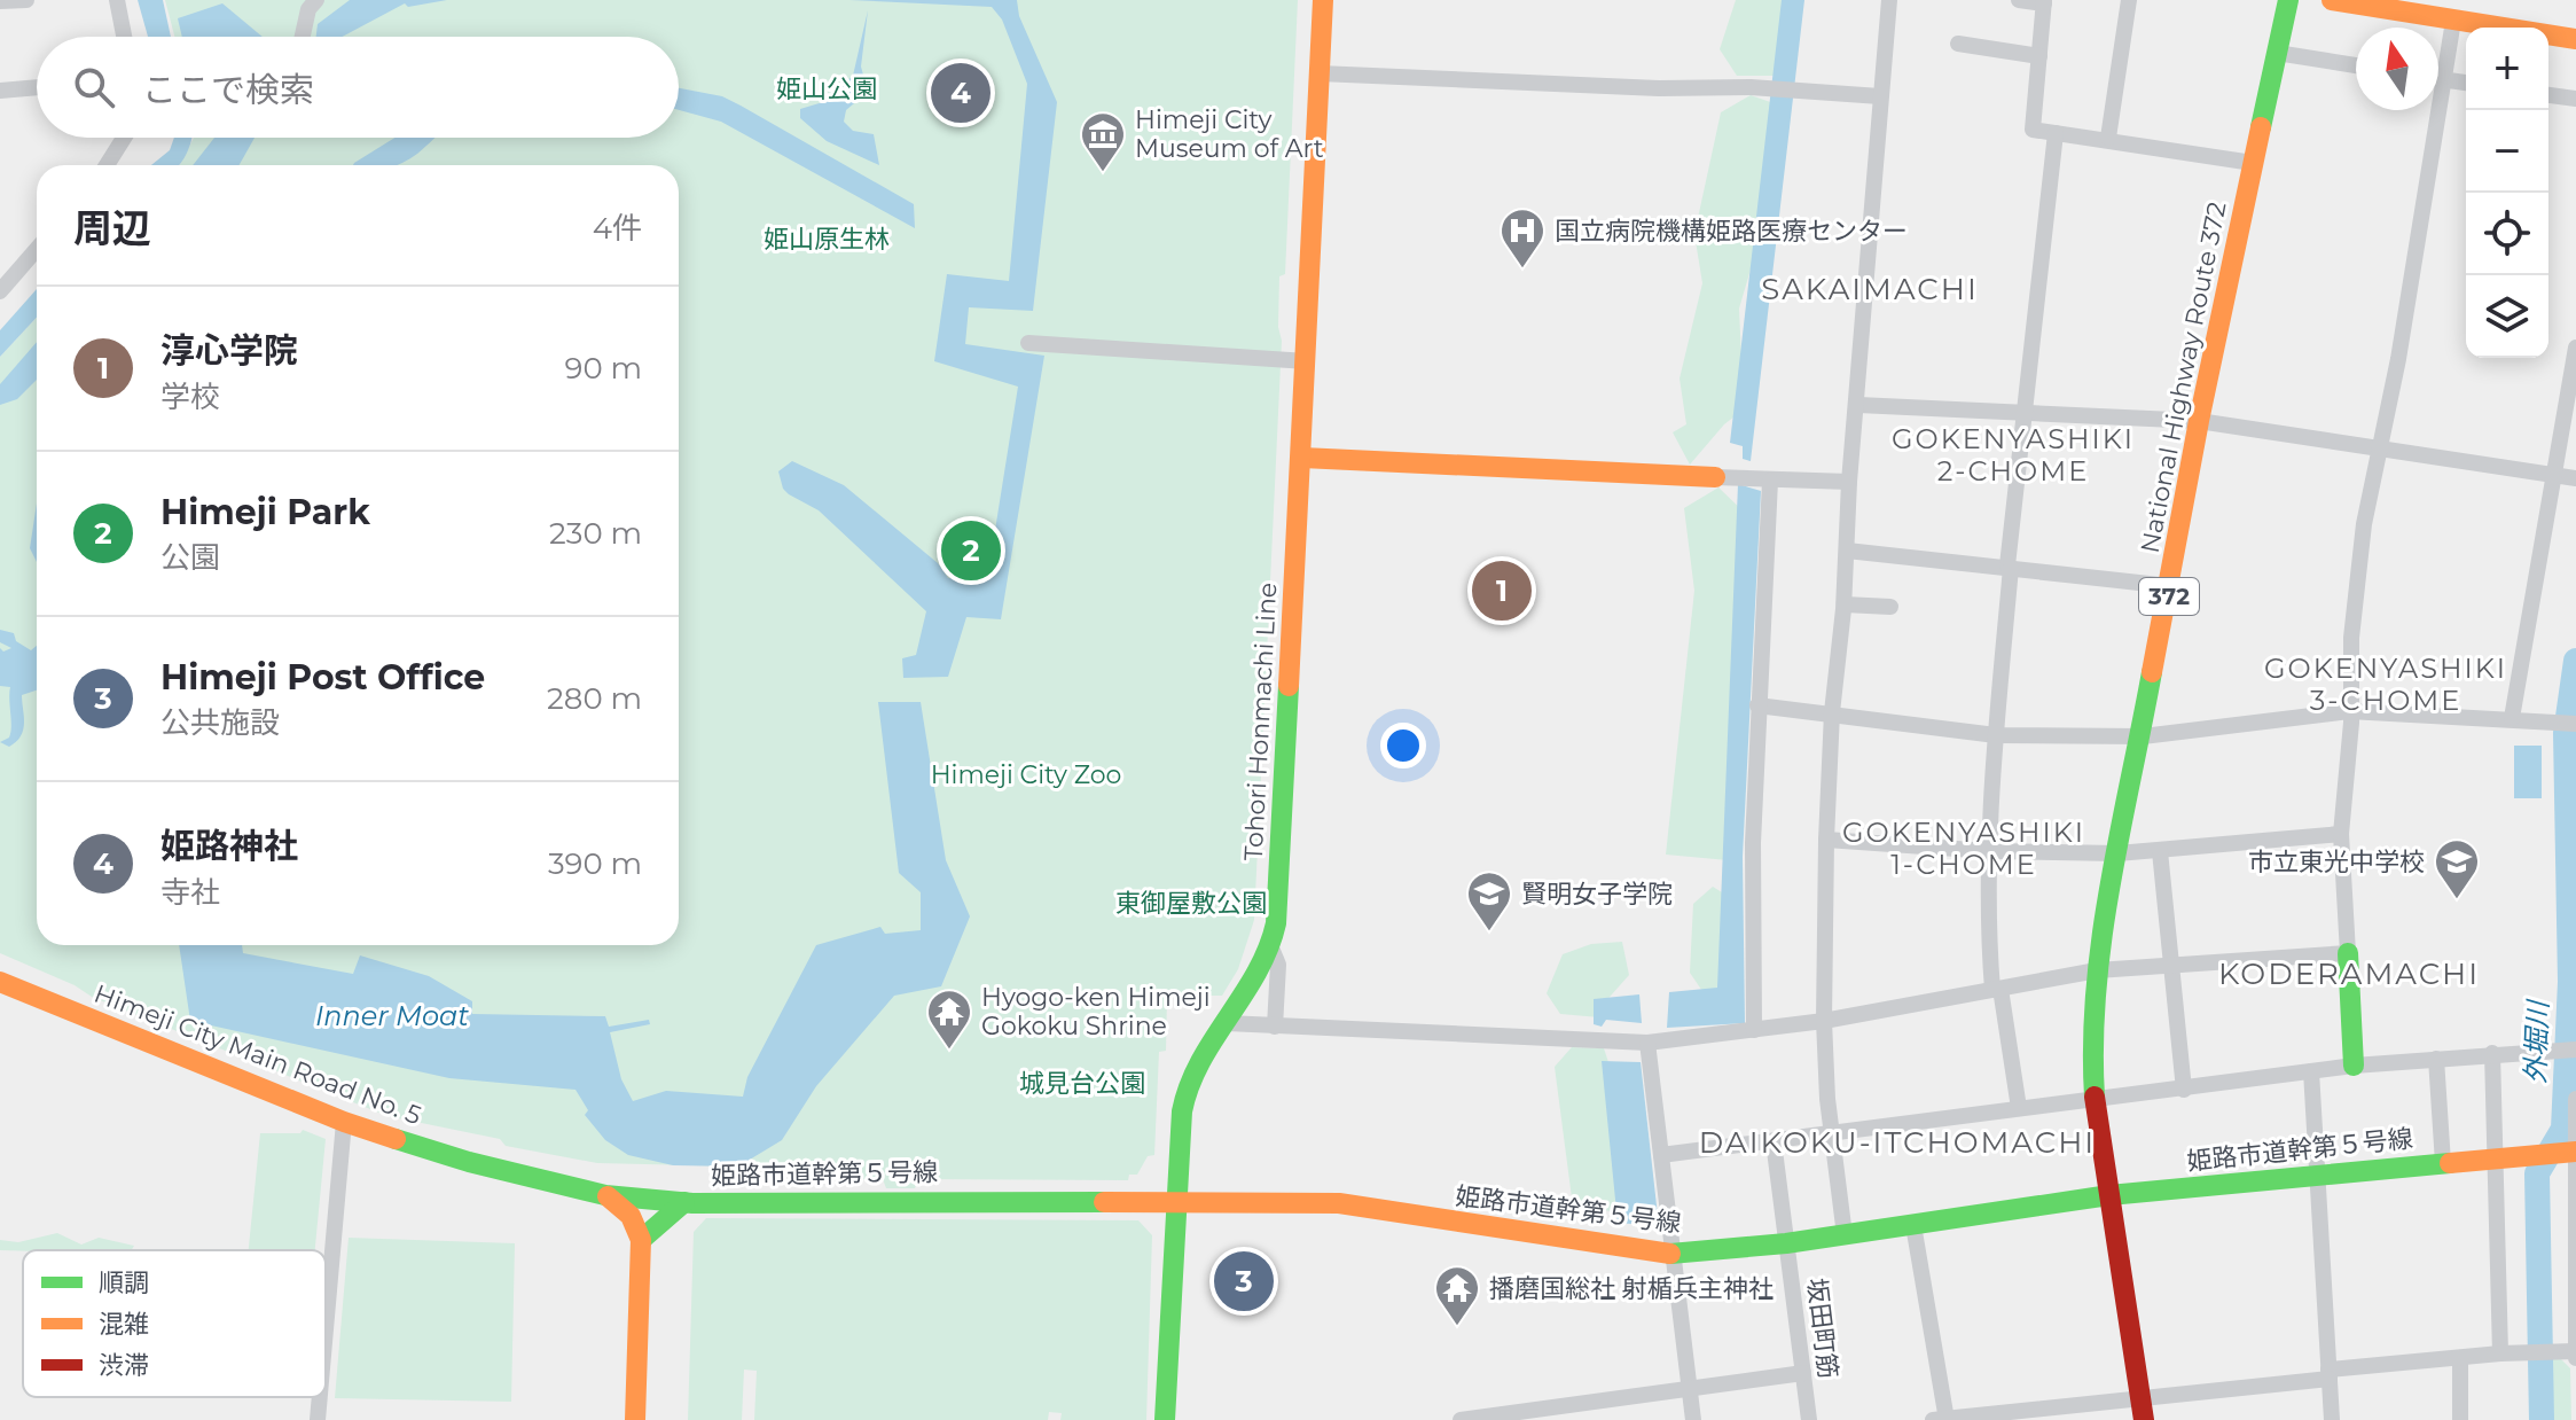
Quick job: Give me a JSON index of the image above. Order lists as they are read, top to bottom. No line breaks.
{"streets":{"main road":["National Highway Route 372","372","Tohori Honmachi Line","Himeji City Main Road No. 5","姫路市道幹第５号線"],"street":["坂田町筋"]},"crossings":[["National Highway Route 372","姫路市道幹第５号線"],["Tohori Honmachi Line","姫路市道幹第５号線"],["Himeji City Main Road No. 5","姫路市道幹第５号線"],["姫路市道幹第５号線","坂田町筋"]],"districts":["SAKAIMACHI","GOKENYASHIKI 2-CHOME","GOKENYASHIKI 3-CHOME","GOKENYASHIKI 1-CHOME","KODERAMACHI","DAIKOKU-ITCHOMACHI"],"water":["Inner Moat","外堀川"],"parks":["姫山公園","姫山原生林","Himeji City Zoo","東御屋敷公園","城見台公園"],"places":{"museum":["Himeji City Museum of Art"],"hospital":["国立病院機構姫路医療センター"],"school or university":["市立東光中学校","賢明女子学院"],"temple":["Hyogo-ken Himeji Gokoku Shrine","播磨国総社 射楯兵主神社"]},"legend":["順調","混雑","渋滞"],"north":"top","page":{"map_buttons":["+","−"],"search":"ここで検索","pins":["4","2","1","3"],"heading":["周辺","4件"],"list":[{"mark":"1","name":"淳心学院","note":"学校","value":"90 m"},{"mark":"2","name":"Himeji Park","note":"公園","value":"230 m"},{"mark":"3","name":"Himeji Post Office","note":"公共施設","value":"280 m"},{"mark":"4","name":"姫路神社","note":"寺社","value":"390 m"}]}}
